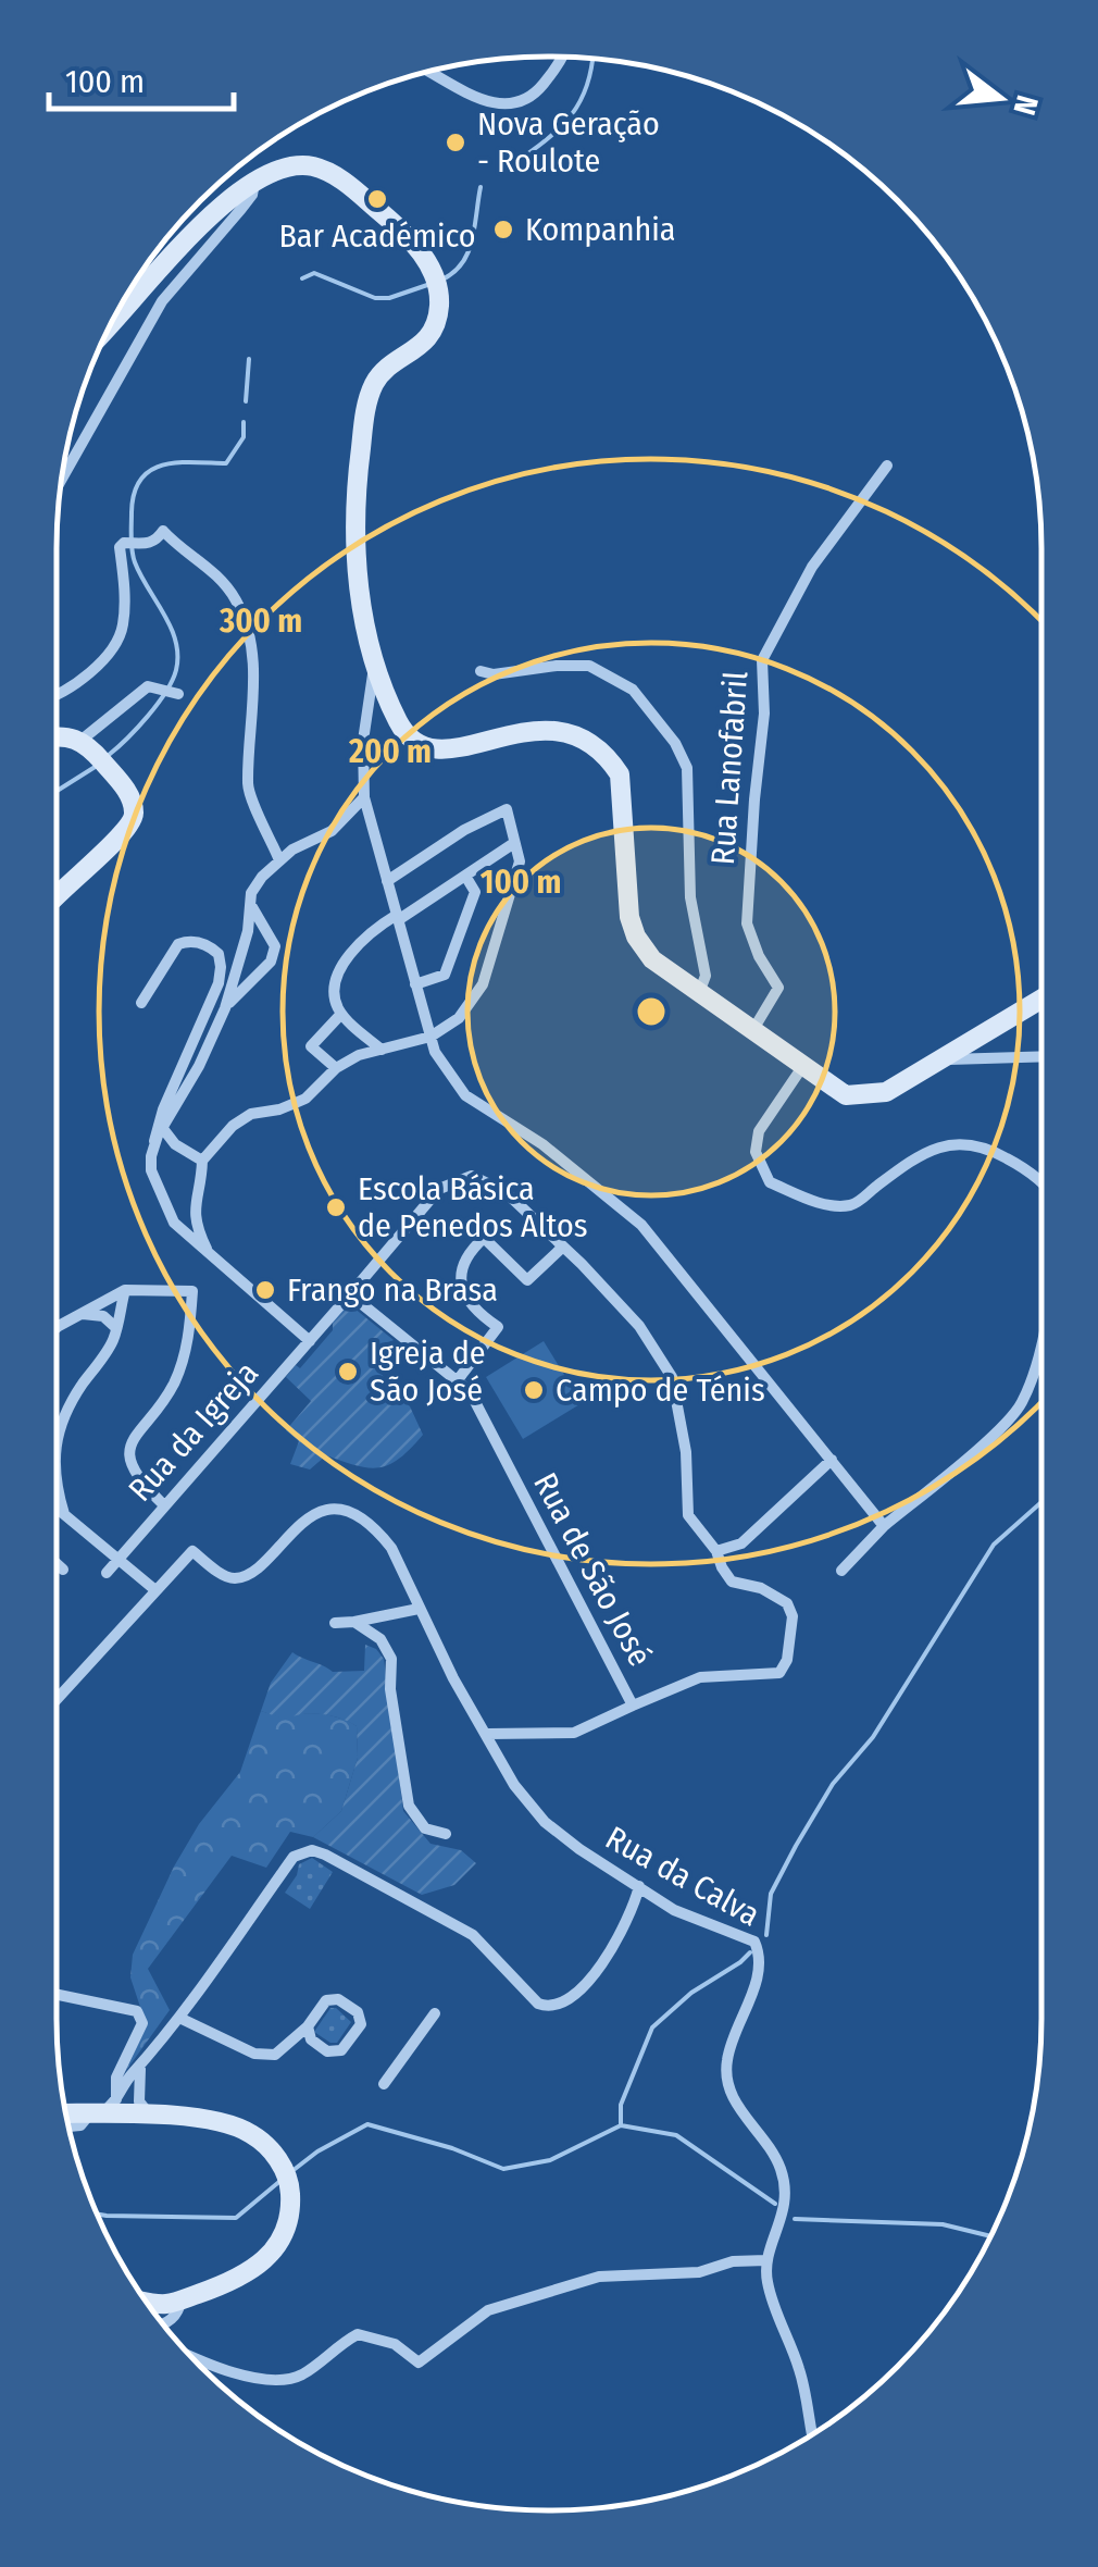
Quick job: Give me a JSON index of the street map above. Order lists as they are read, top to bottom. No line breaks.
{"streets":{"street":["Rua Lanofabril","Rua da Igreja","Rua de São José","Rua da Calva"]},"crossings":[["Rua da Igreja","Rua de São José"]],"places":["Nova Geração - Roulote","Bar Académico","Kompanhia","Escola Básica de Penedos Altos","Frango na Brasa","Igreja de São José","Campo de Ténis"],"scale_bar":"100 m","north":"right","rings":["300 m","200 m","100 m"]}
